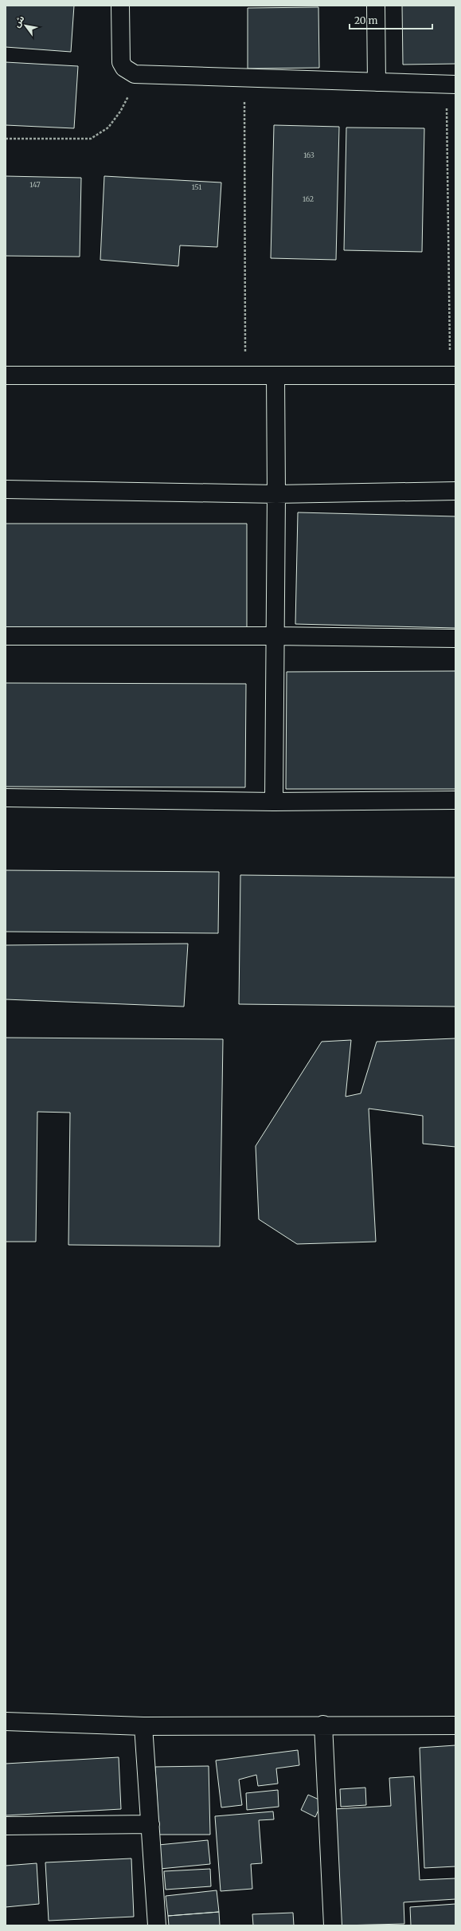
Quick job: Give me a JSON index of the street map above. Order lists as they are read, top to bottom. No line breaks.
{"house_numbers":["163","147","151","162"],"scale_bar":"20 m","north":"top left"}
